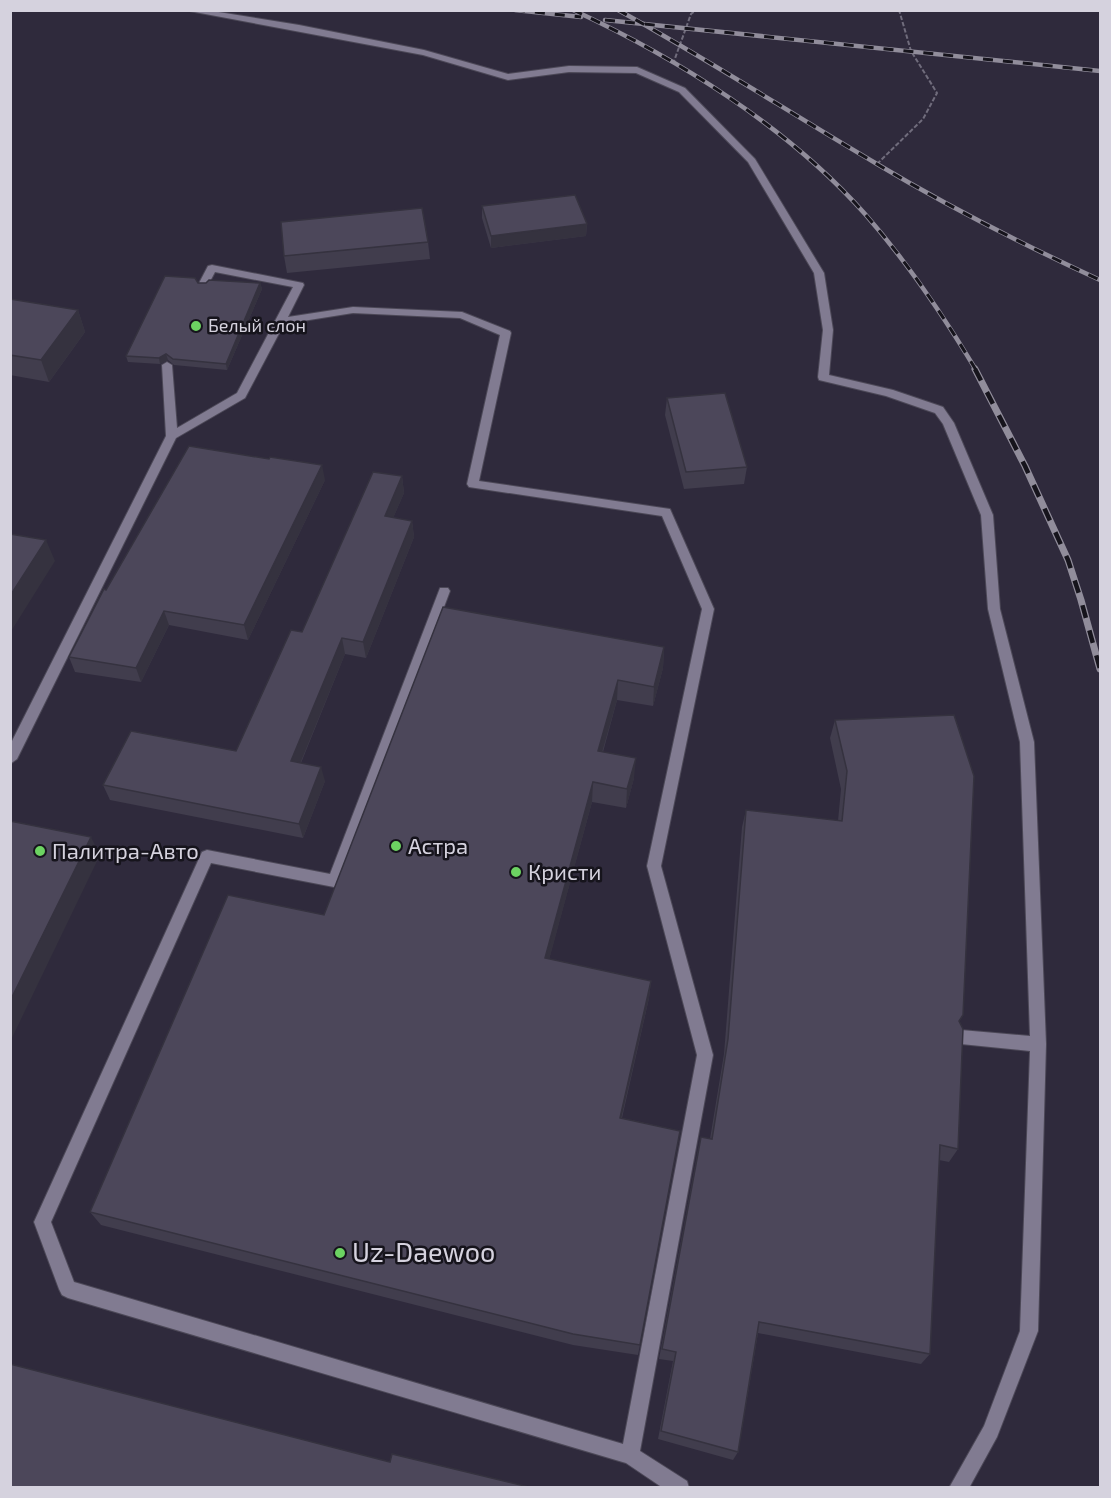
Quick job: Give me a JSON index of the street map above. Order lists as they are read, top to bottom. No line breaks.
{"places":["Белый слон","Астра","Палитра-Авто","Кристи","Uz-Daewoo"]}
